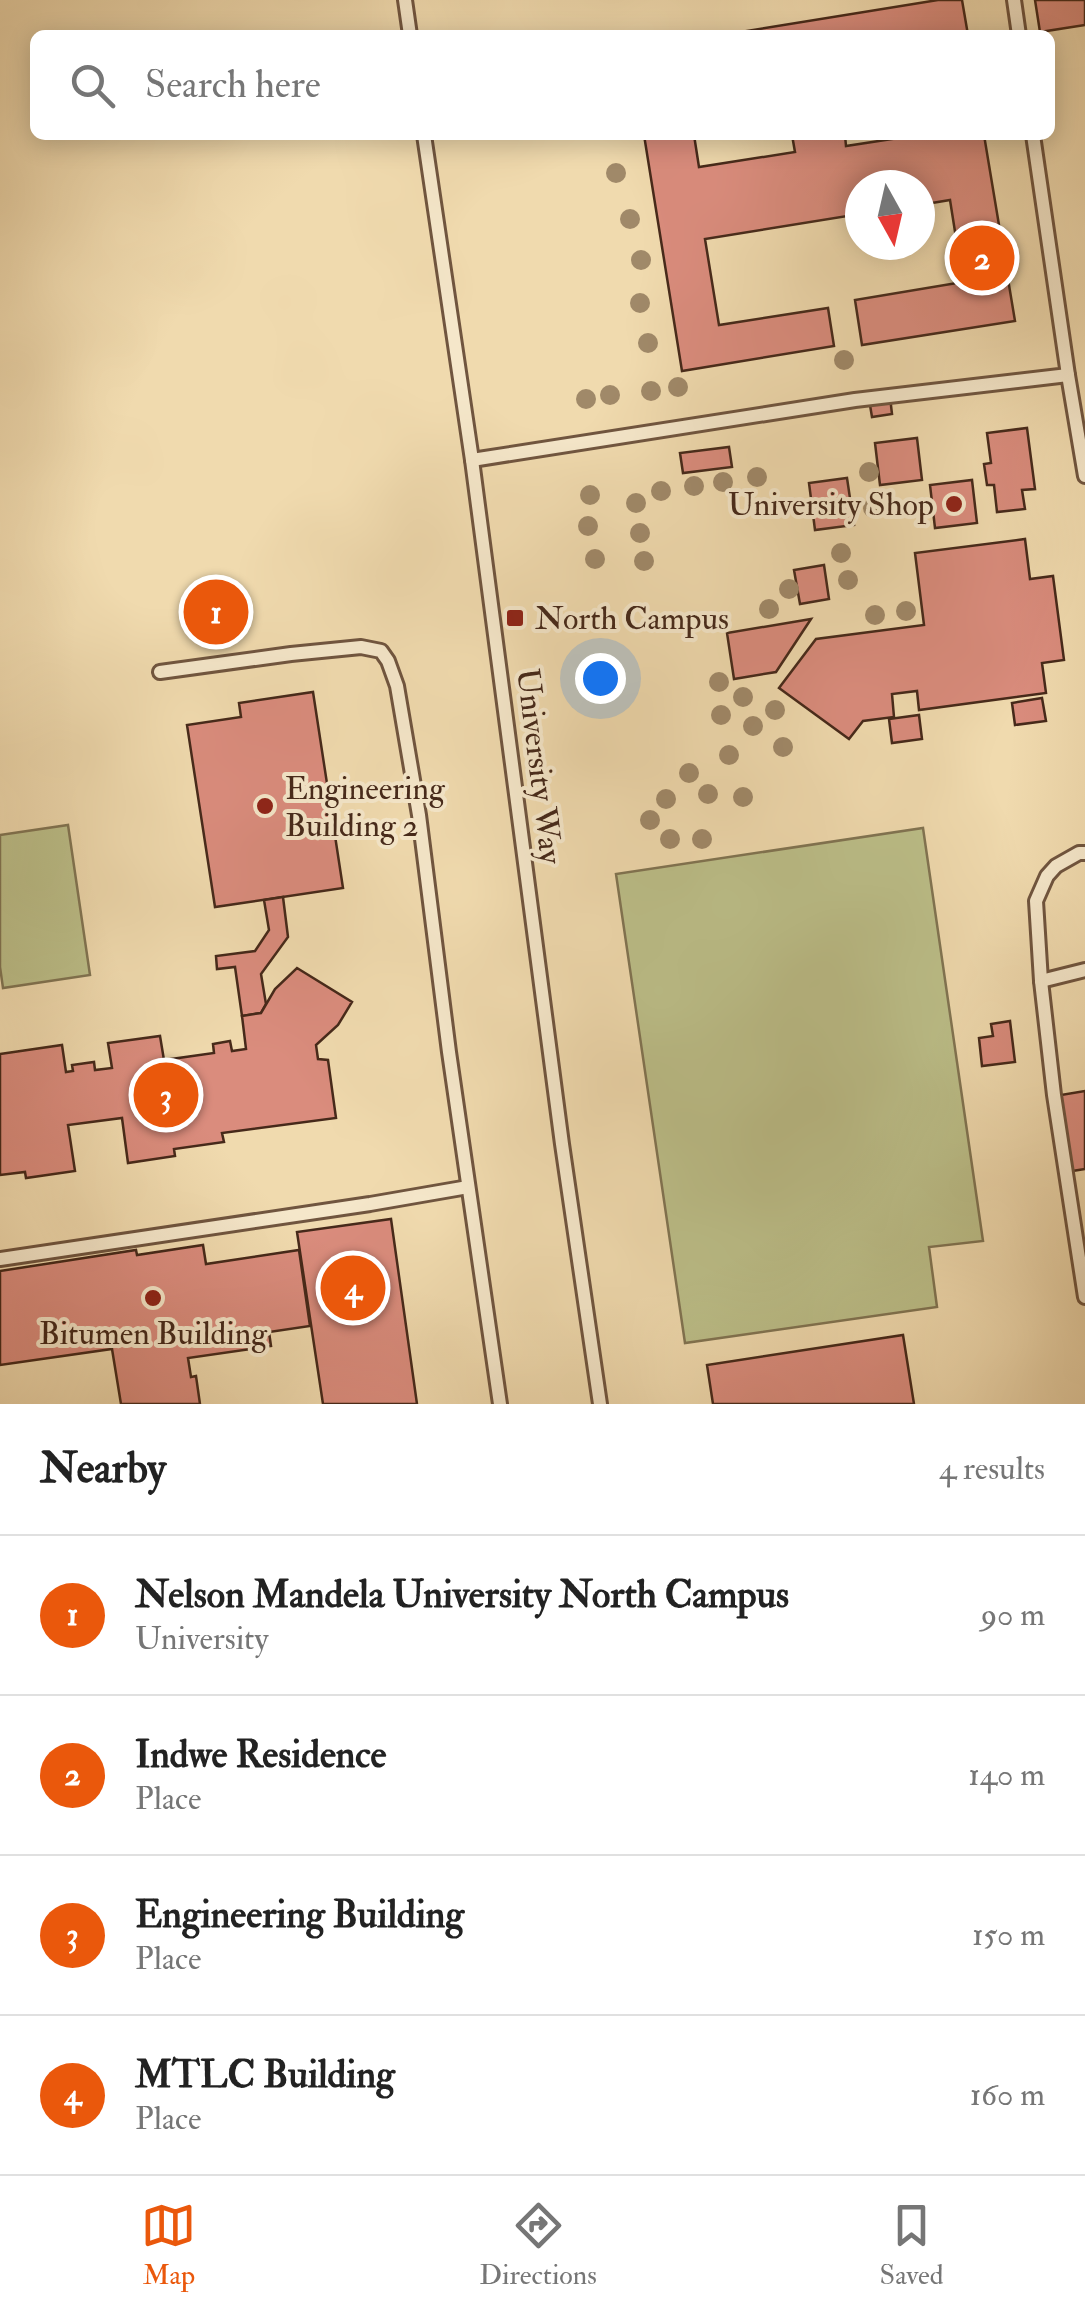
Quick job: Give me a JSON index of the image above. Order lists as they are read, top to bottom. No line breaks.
{"streets":{"lane":["University Way"]},"places":{"other":["University Shop","Engineering Building 2","Bitumen Building"],"transit":["North Campus"]},"north":"bottom","page":{"search":"Search here","pins":["2","1","3","4"],"heading":["Nearby","4 results"],"list":[{"mark":"1","name":"Nelson Mandela University North Campus","note":"University","value":"90 m"},{"mark":"2","name":"Indwe Residence","note":"Place","value":"140 m"},{"mark":"3","name":"Engineering Building","note":"Place","value":"150 m"},{"mark":"4","name":"MTLC Building","note":"Place","value":"160 m"}],"nav":["Map","Directions","Saved"]}}
